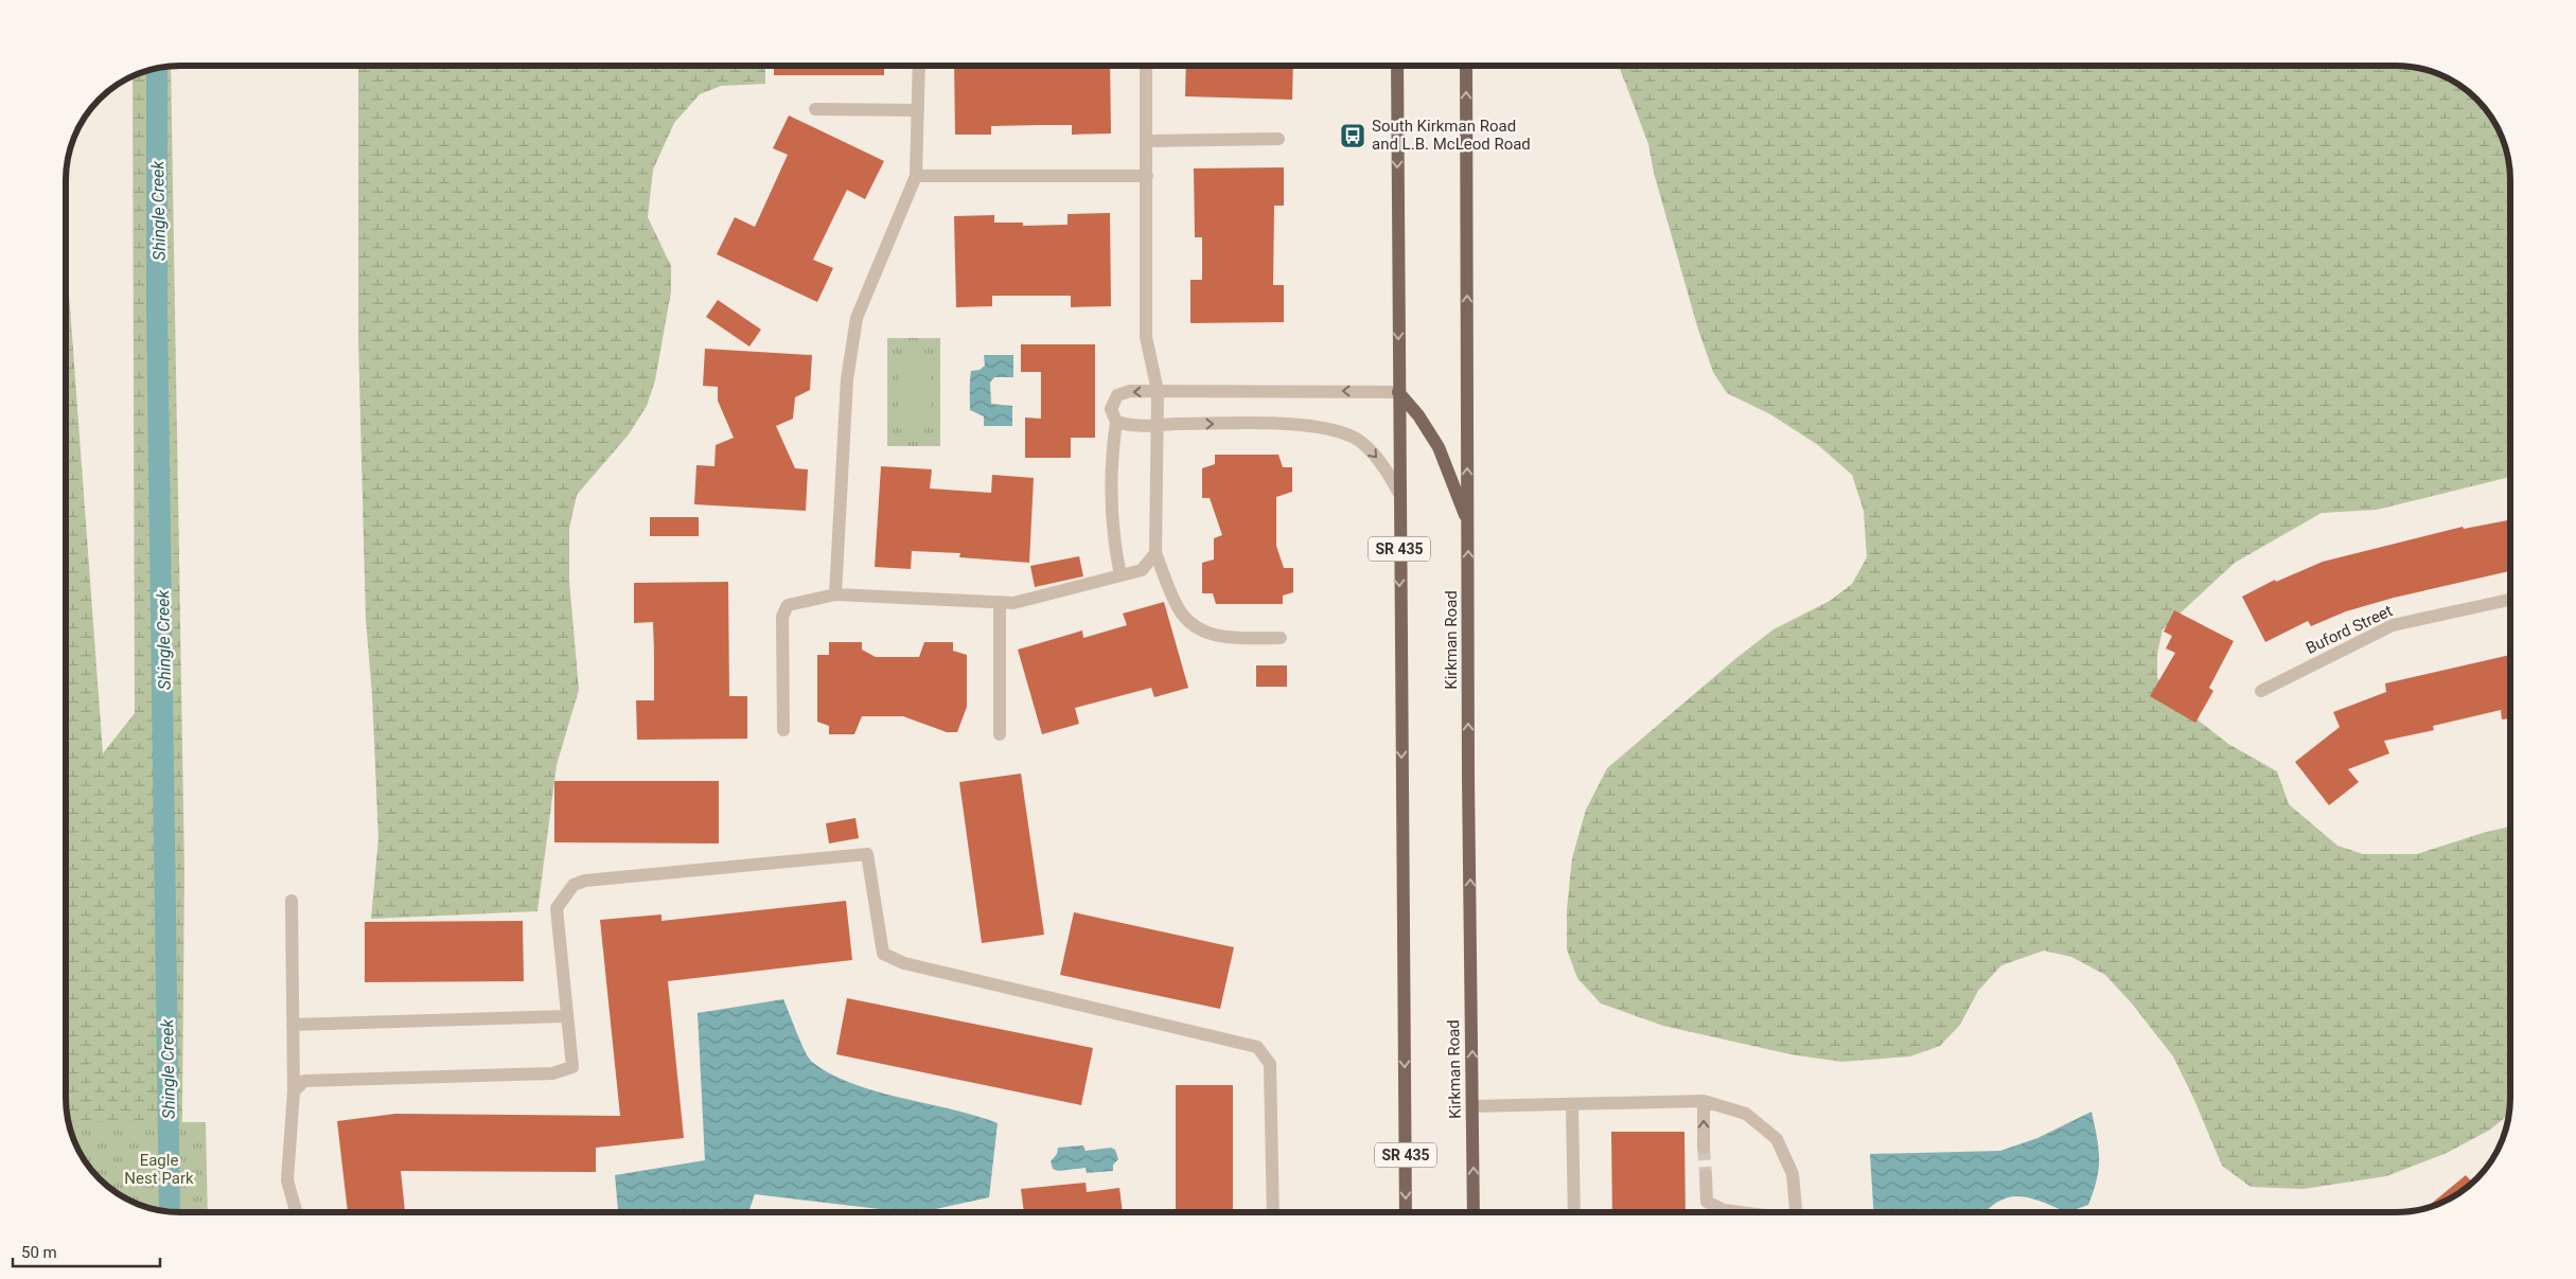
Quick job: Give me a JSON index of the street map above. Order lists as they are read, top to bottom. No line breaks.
{"streets":{"main road":["SR 435","Kirkman Road"],"street":["Buford Street"]},"water":["Shingle Creek"],"parks":["Eagle Nest Park"],"places":{"bus stop":["South Kirkman Road and L.B. McLeod Road"]},"scale_bar":"50 m"}
